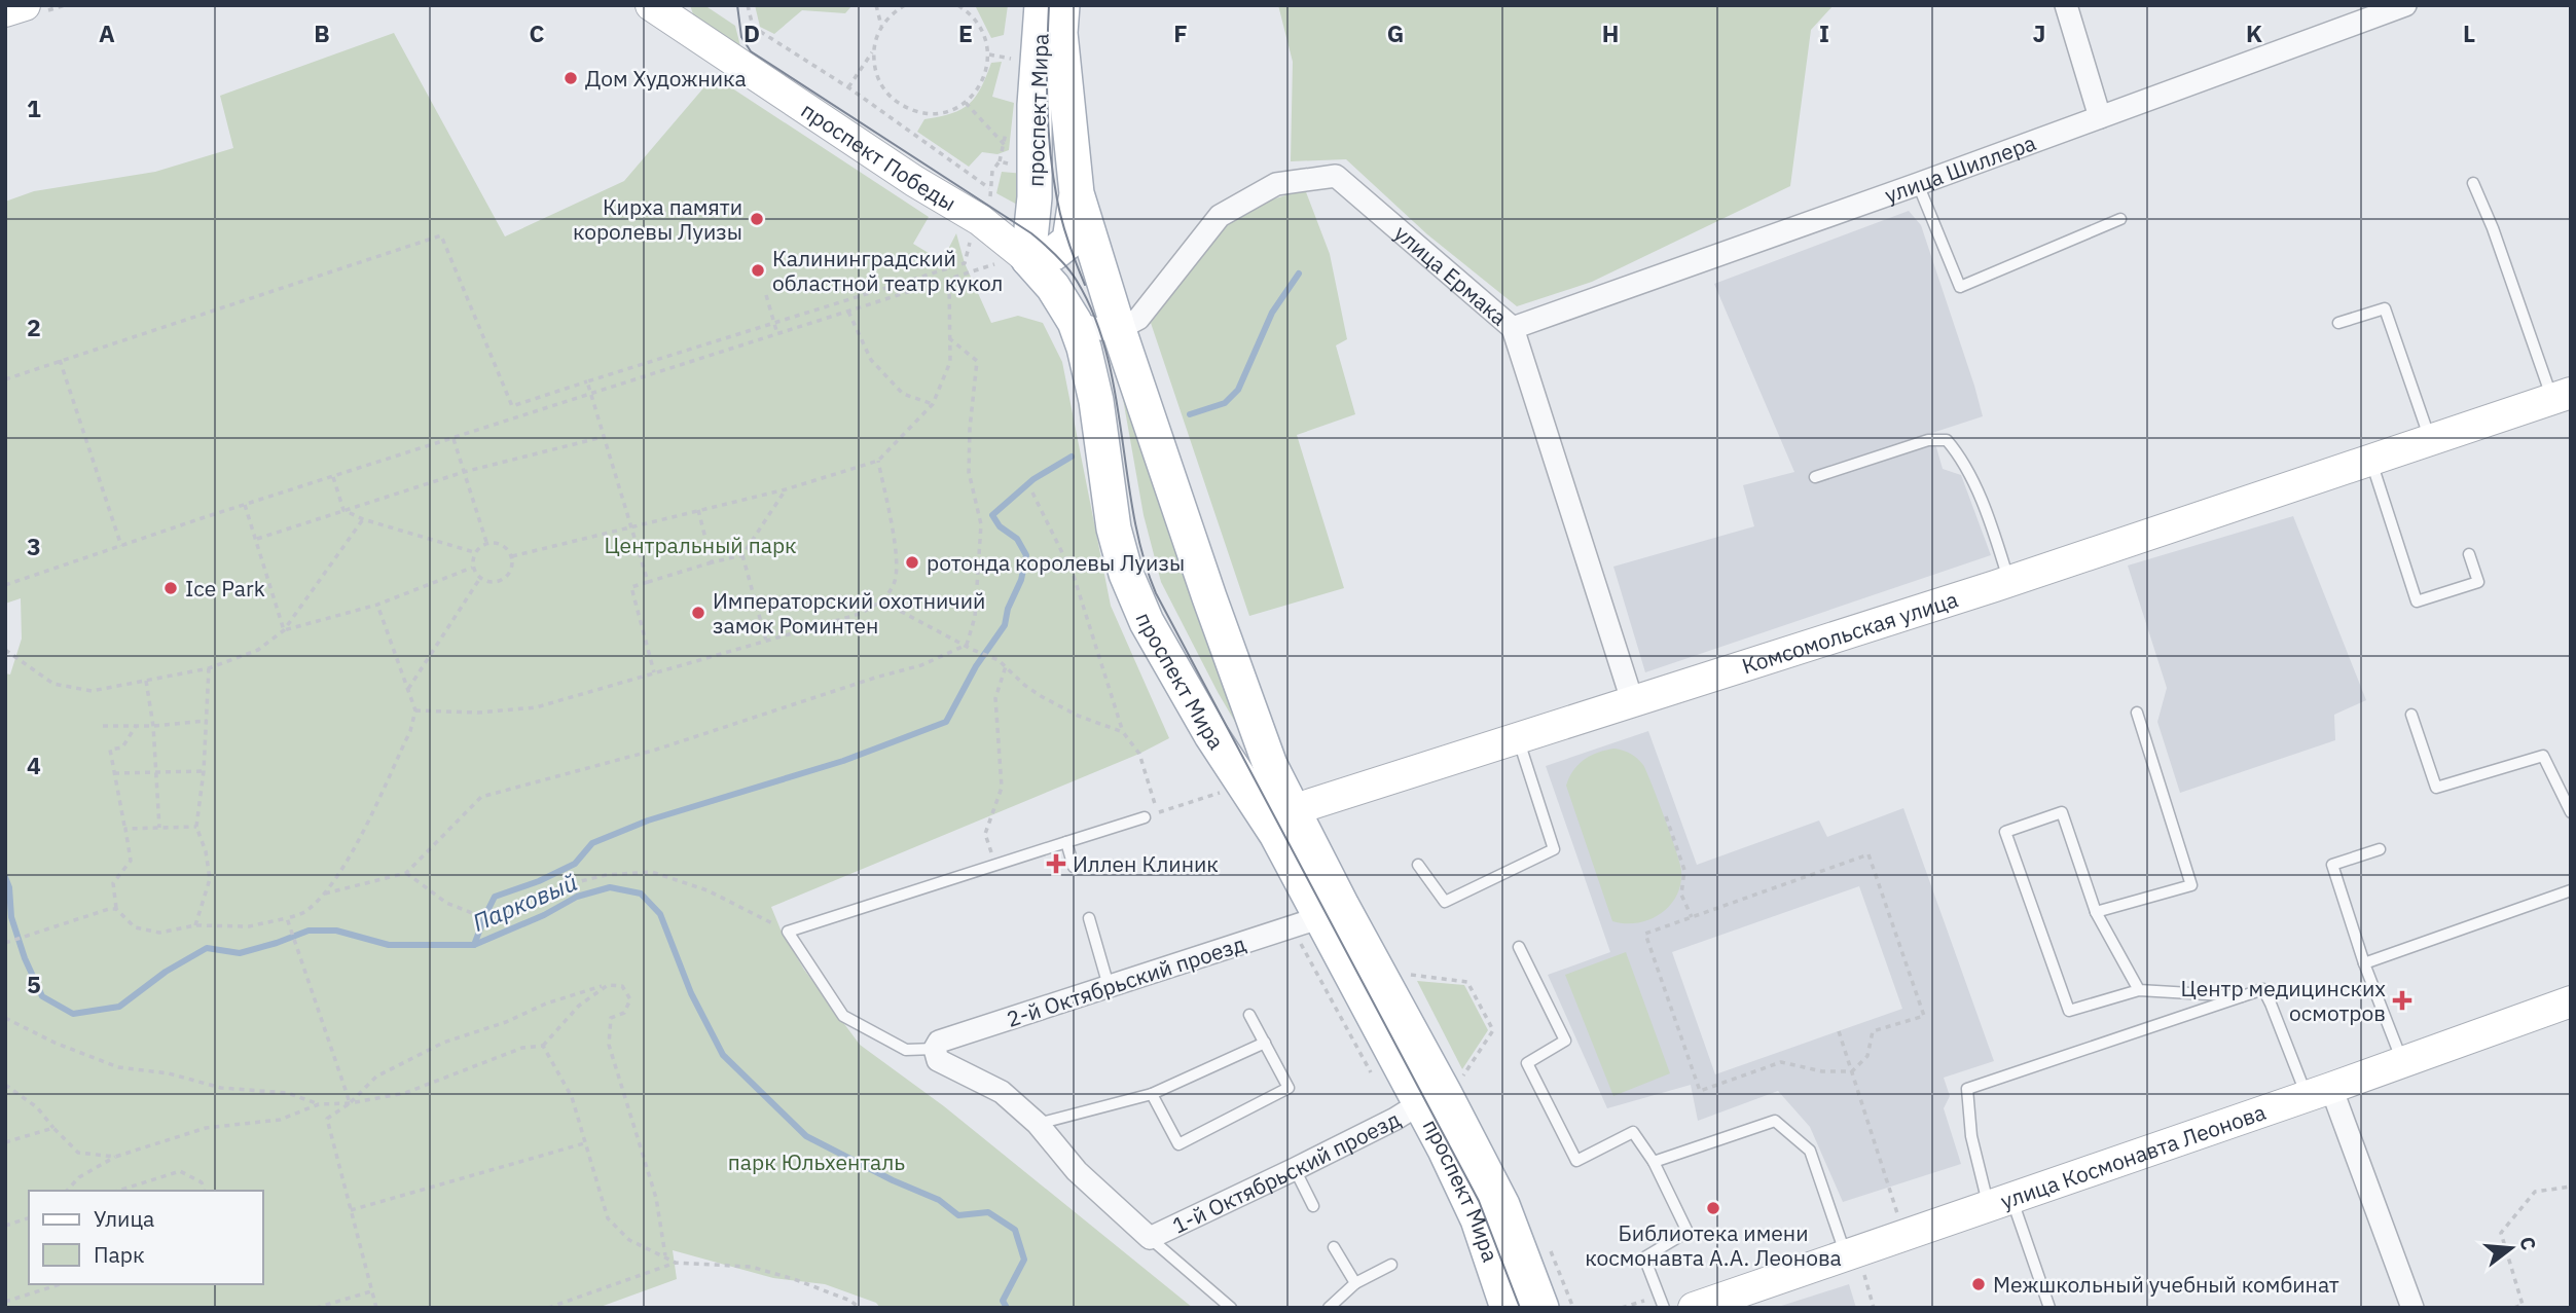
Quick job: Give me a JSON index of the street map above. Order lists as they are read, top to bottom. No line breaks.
{"streets":{"main road":["проспект Мира","проспект Победы","Комсомольская улица","улица Космонавта Леонова"],"street":["улица Шиллера","улица Ермака","2-й Октябрьский проезд","1-й Октябрьский проезд"]},"crossings":[["проспект Мира","проспект Победы"],["проспект Мира","улица Ермака"],["проспект Мира","Комсомольская улица"],["проспект Мира","2-й Октябрьский проезд"],["проспект Мира","1-й Октябрьский проезд"],["улица Шиллера","улица Ермака"],["улица Ермака","Комсомольская улица"]],"water":["Парковый"],"parks":["Центральный парк","парк Юльхенталь"],"places":{"other":["Дом Художника","Кирха памяти королевы Луизы","Калининградский областной театр кукол","ротонда королевы Луизы","Ice Park","Императорский охотничий замок Роминтен","Библиотека имени космонавта А.А. Леонова","Межшкольный учебный комбинат"],"health":["Иллен Клиник","Центр медицинских осмотров"]},"legend":["Улица","Парк"],"north":"right","grid":{"columns":["A","B","C","D","E","F","G","H","I","J","K","L"],"rows":["1","2","3","4","5"]}}
